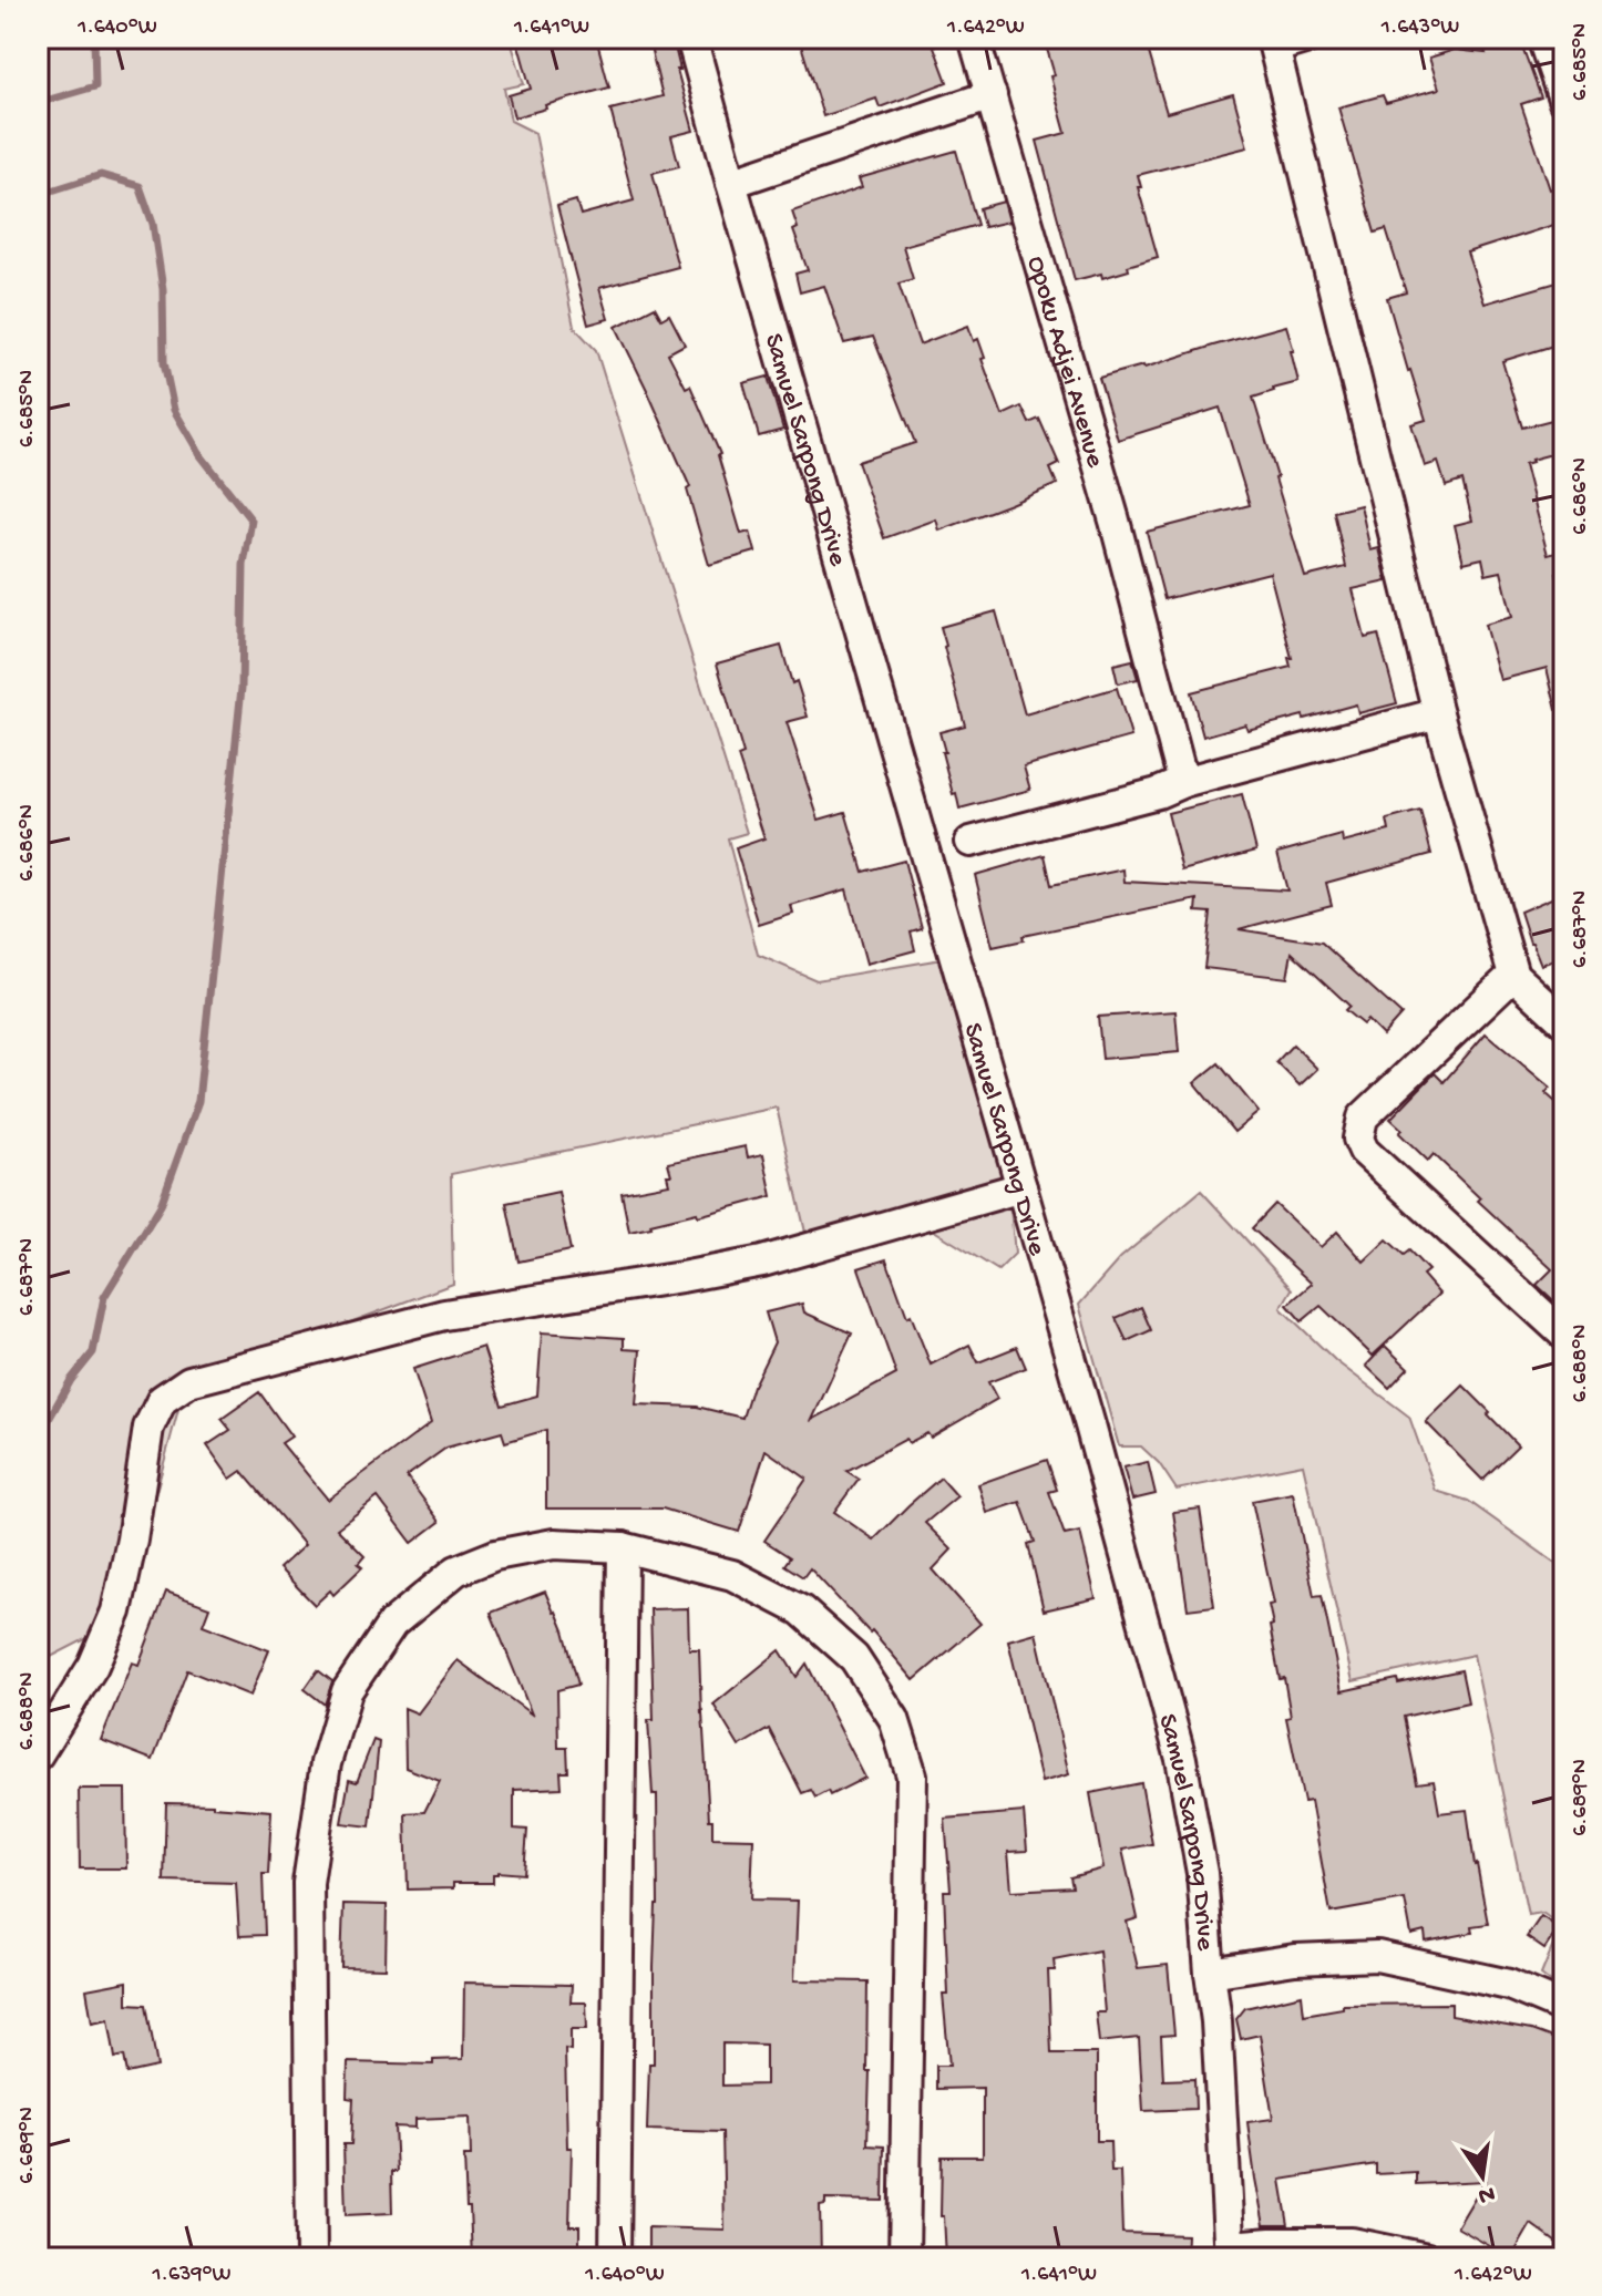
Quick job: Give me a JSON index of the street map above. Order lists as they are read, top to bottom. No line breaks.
{"streets":{"street":["Opoku Adjei Avenue","Samuel Sarpong Drive"]},"north":"bottom","coordinates":["1.640°W","1.641°W","1.642°W","1.643°W","6.685°N","6.686°N","6.687°N","6.688°N","6.689°N","1.639°W"]}
